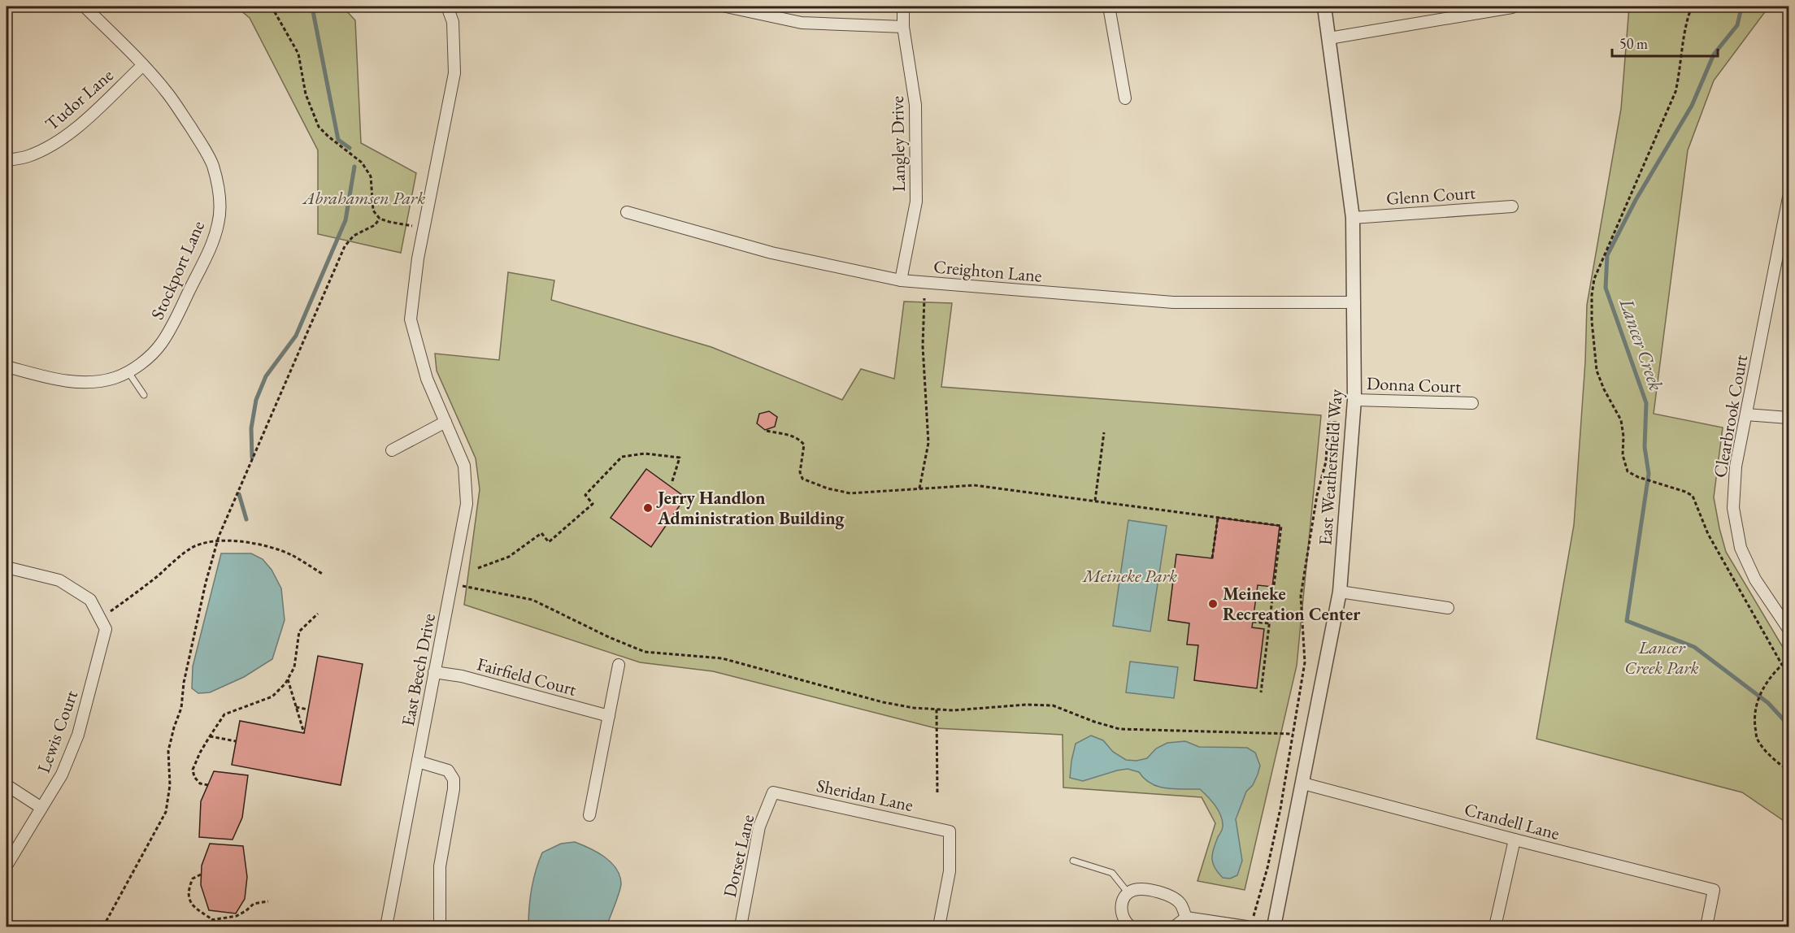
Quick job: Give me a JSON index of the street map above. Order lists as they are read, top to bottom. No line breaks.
{"streets":{"street":["Tudor Lane","Langley Drive","Glenn Court","Stockport Lane","Creighton Lane","Donna Court","Clearbrook Court","East Weathersfield Way","East Beech Drive","Fairfield Court","Lewis Court","Sheridan Lane","Crandell Lane","Dorset Lane"]},"crossings":[["Tudor Lane","Stockport Lane"],["Langley Drive","Creighton Lane"],["Glenn Court","East Weathersfield Way"],["Creighton Lane","East Weathersfield Way"],["Donna Court","East Weathersfield Way"],["East Weathersfield Way","Crandell Lane"],["East Beech Drive","Fairfield Court"],["Sheridan Lane","Dorset Lane"]],"water":["Lancer Creek"],"parks":["Abrahamsen Park","Meineke Park","Lancer Creek Park"],"places":["Jerry Handlon Administration Building","Meineke Recreation Center"],"scale_bar":"50 m"}
